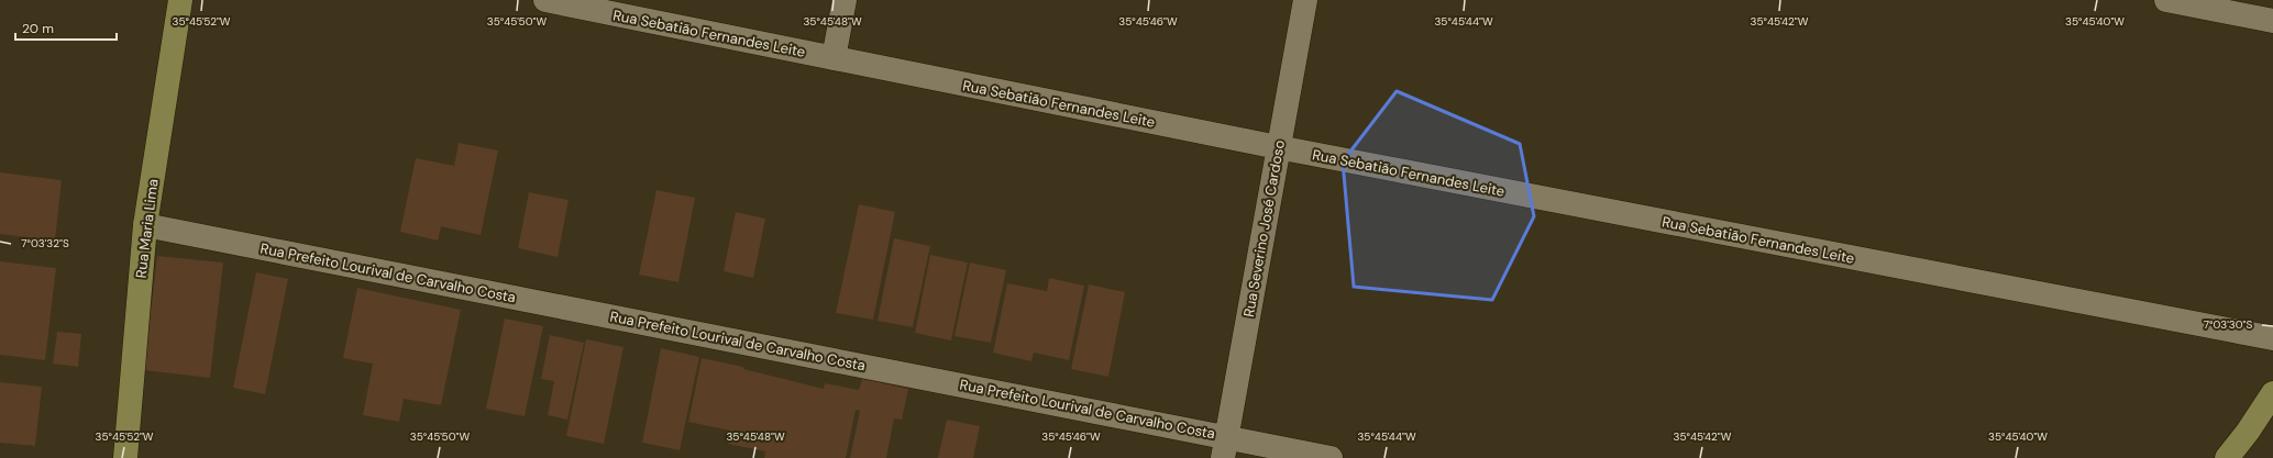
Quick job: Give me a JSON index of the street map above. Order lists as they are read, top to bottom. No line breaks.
{"streets":{"street":["Rua Sebatião Fernandes Leite","Rua Maria Lima","Rua Severino José Cardoso","Rua Prefeito Lourival de Carvalho Costa"]},"crossings":[["Rua Sebatião Fernandes Leite","Rua Severino José Cardoso"],["Rua Maria Lima","Rua Prefeito Lourival de Carvalho Costa"],["Rua Severino José Cardoso","Rua Prefeito Lourival de Carvalho Costa"]],"scale_bar":"20 m","coordinates":["35°45'46\"W","35°45'52\"W","35°45'50\"W","35°45'48\"W","35°45'44\"W","35°45'42\"W","35°45'40\"W","7°03'32\"S","7°03'30\"S"]}
